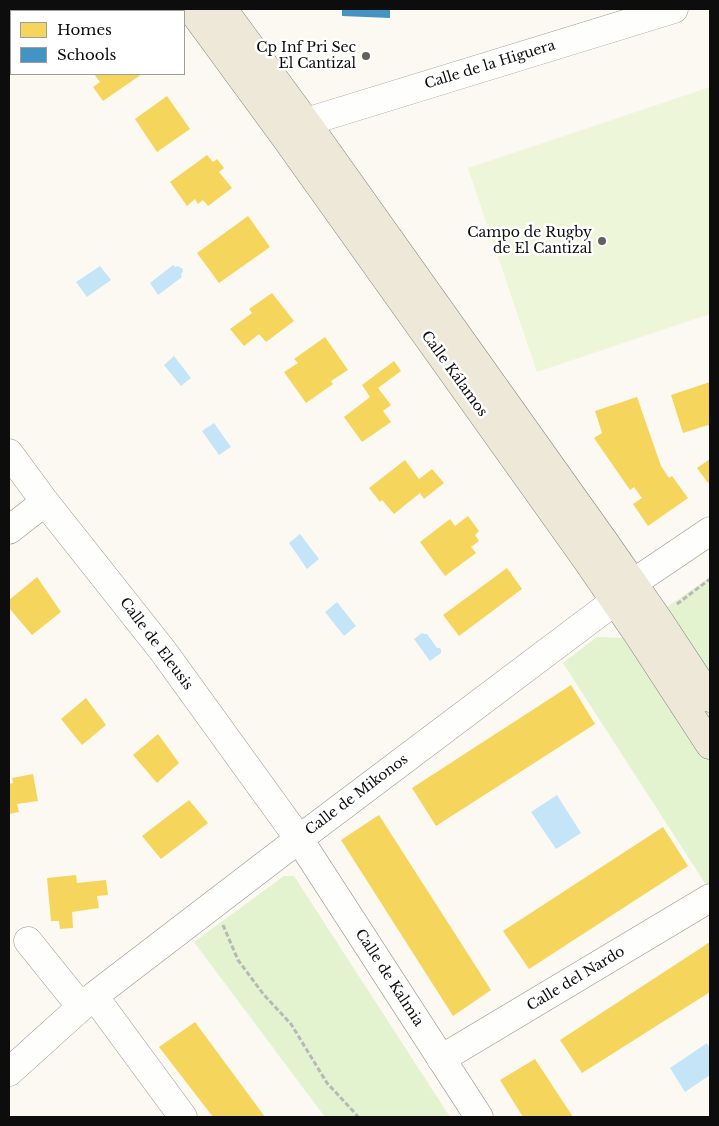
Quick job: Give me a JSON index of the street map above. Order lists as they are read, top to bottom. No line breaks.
{"streets":{"main road":["Calle Kálamos"],"street":["Calle de la Higuera","Calle de Eleusis","Calle de Mikonos","Calle de Kalmia","Calle del Nardo"]},"crossings":[["Calle de la Higuera","Calle Kálamos"],["Calle Kálamos","Calle de Mikonos"],["Calle de Eleusis","Calle de Mikonos"],["Calle de Eleusis","Calle de Kalmia"],["Calle de Mikonos","Calle de Kalmia"],["Calle de Kalmia","Calle del Nardo"]],"places":["Cp Inf Pri Sec El Cantizal","Campo de Rugby de El Cantizal"],"legend":["Homes","Schools"]}
